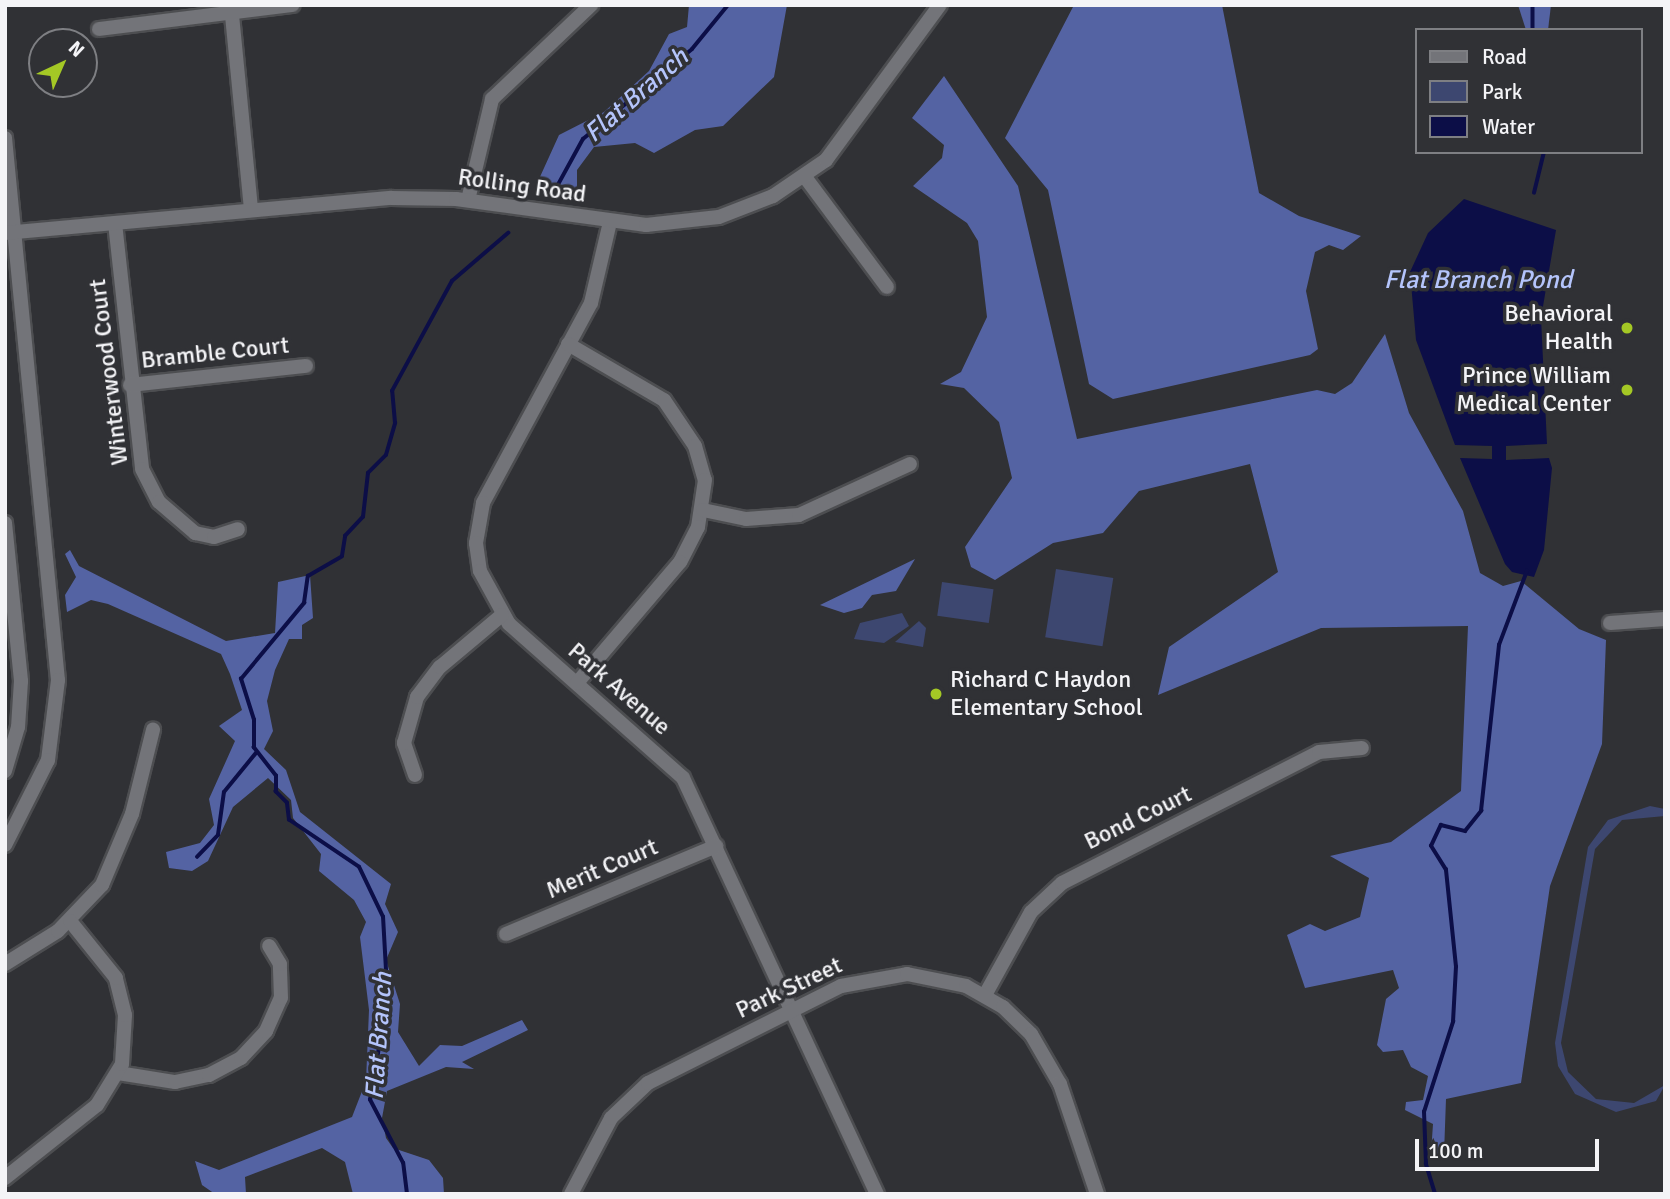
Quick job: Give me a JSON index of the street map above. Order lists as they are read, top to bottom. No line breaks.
{"streets":{"street":["Rolling Road","Bramble Court","Winterwood Court","Park Avenue","Bond Court","Merit Court","Park Street"]},"crossings":[["Rolling Road","Winterwood Court"],["Rolling Road","Park Avenue"],["Bramble Court","Winterwood Court"],["Park Avenue","Merit Court"],["Park Avenue","Park Street"],["Bond Court","Park Street"]],"water":["Flat Branch","Flat Branch Pond"],"places":["Behavioral Health","Prince William Medical Center","Richard C Haydon Elementary School"],"legend":["Road","Park","Water"],"scale_bar":"100 m","north":"top right"}
